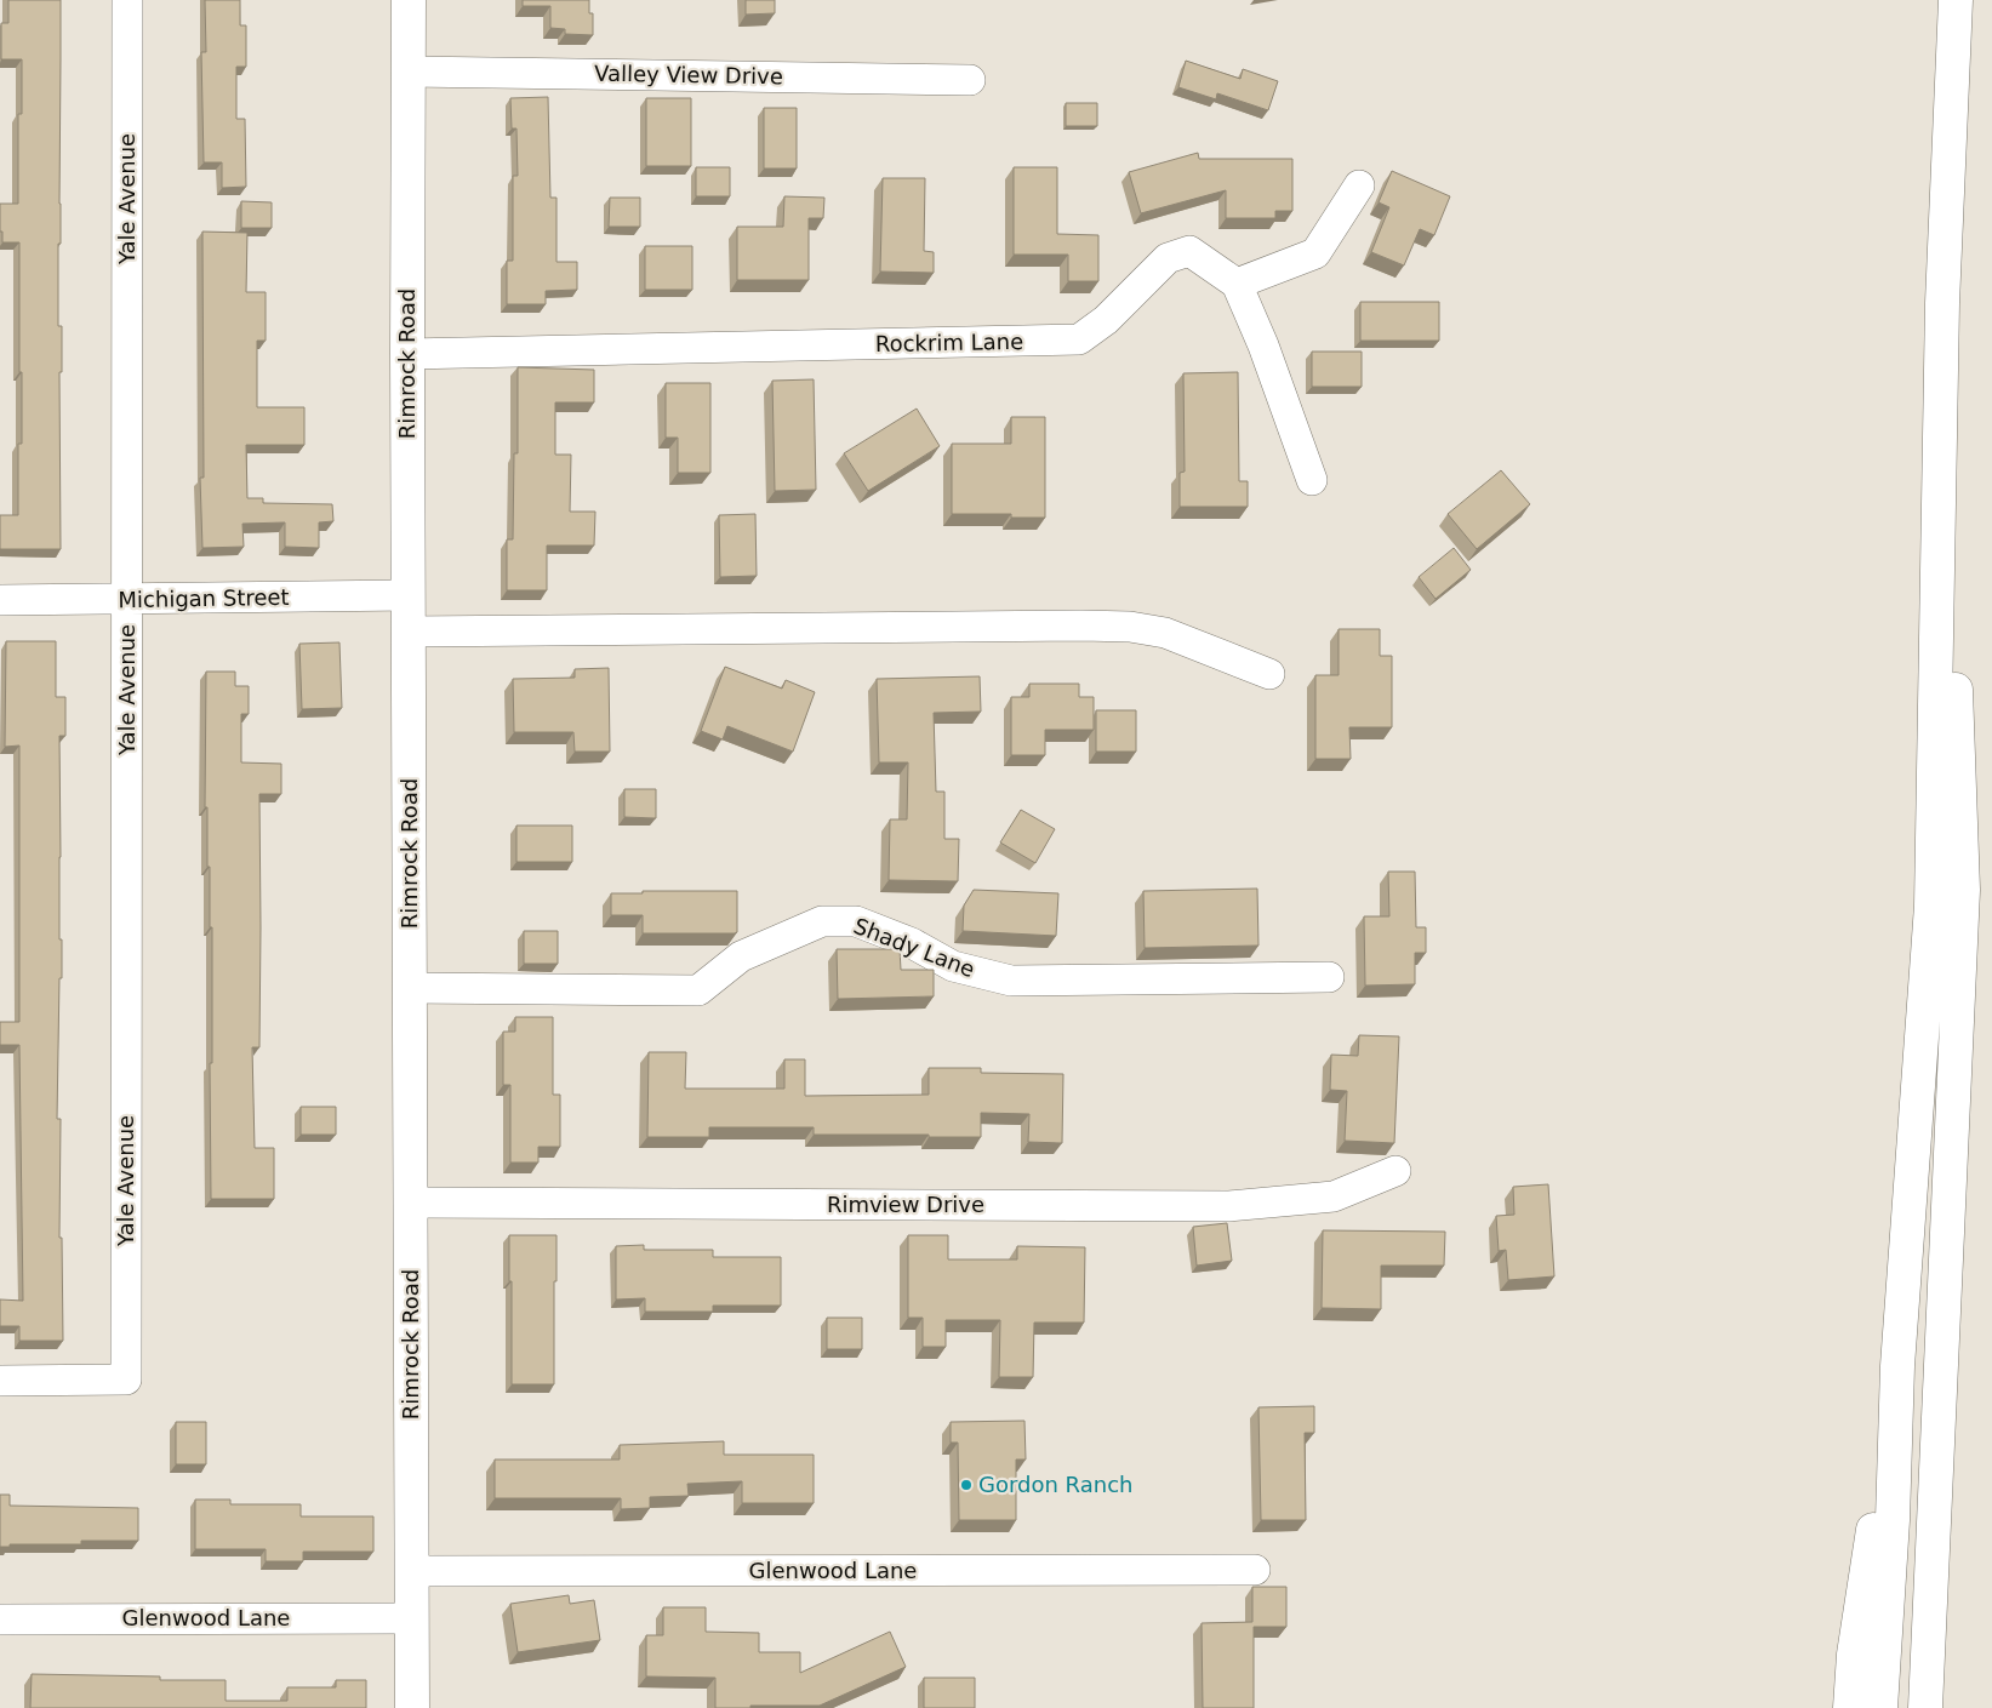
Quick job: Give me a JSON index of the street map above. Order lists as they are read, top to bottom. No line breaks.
{"streets":{"main road":["Rimrock Road"],"street":["Valley View Drive","Yale Avenue","Rockrim Lane","Michigan Street","Shady Lane","Rimview Drive","Glenwood Lane"]},"crossings":[["Valley View Drive","Rimrock Road"],["Yale Avenue","Michigan Street"],["Rockrim Lane","Rimrock Road"],["Rimrock Road","Michigan Street"],["Rimrock Road","Shady Lane"],["Rimrock Road","Rimview Drive"],["Rimrock Road","Glenwood Lane"]],"places":["Gordon Ranch"]}
